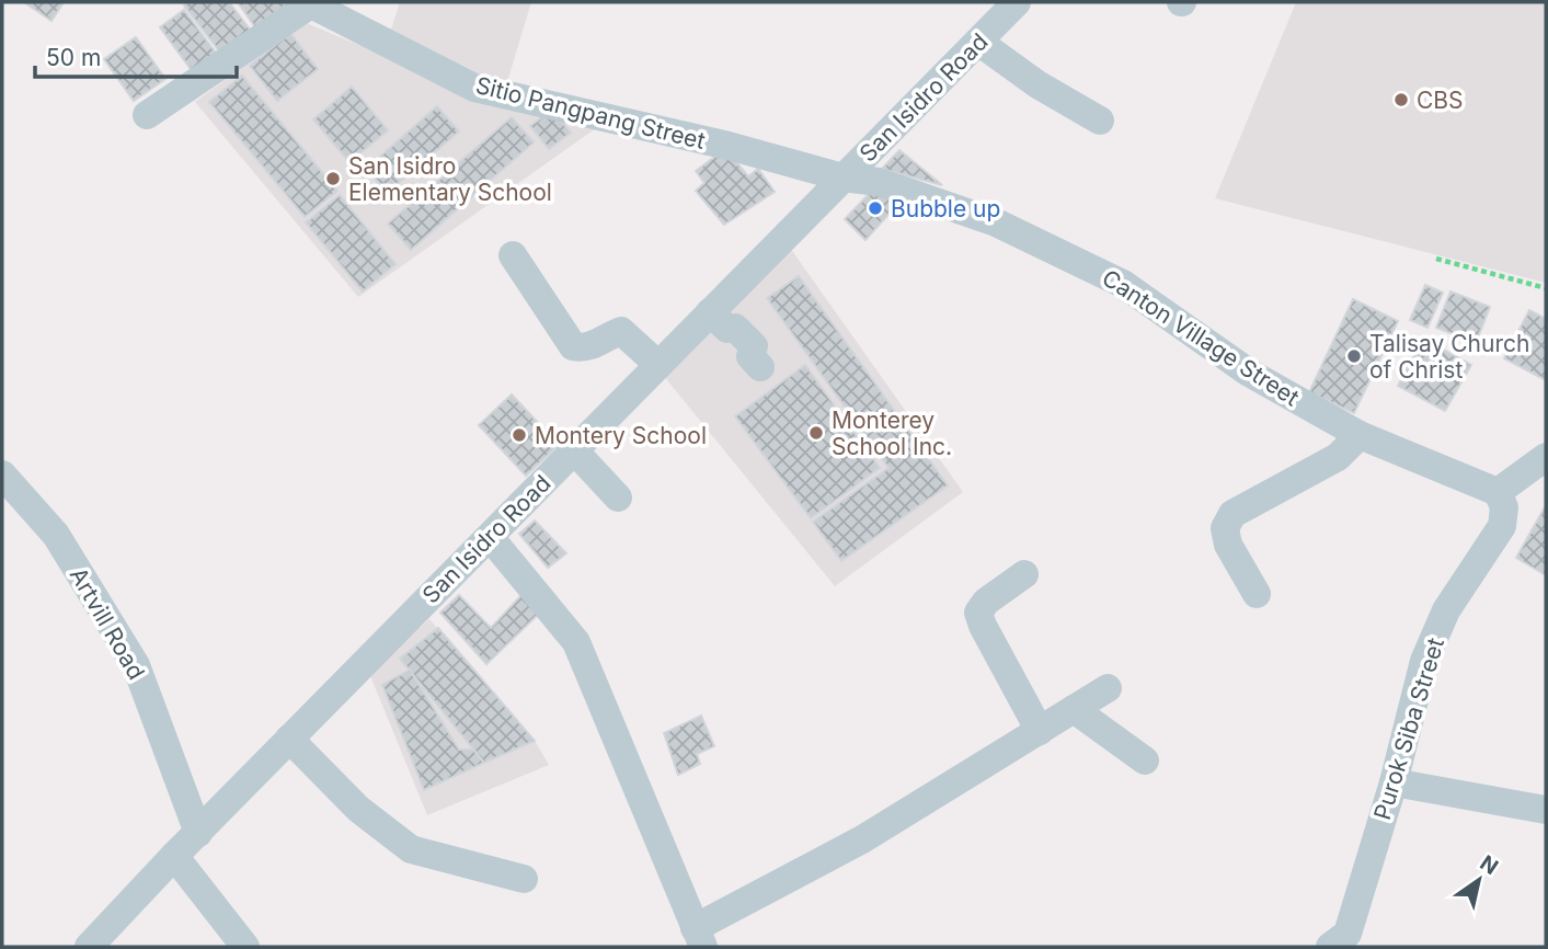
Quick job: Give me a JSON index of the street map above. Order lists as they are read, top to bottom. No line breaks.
{"streets":{"street":["San Isidro Road","Sitio Pangpang Street","Canton Village Street","Artvill Road","Purok Siba Street"]},"crossings":[["San Isidro Road","Sitio Pangpang Street"],["San Isidro Road","Canton Village Street"],["San Isidro Road","Artvill Road"],["Sitio Pangpang Street","Canton Village Street"],["Canton Village Street","Purok Siba Street"]],"places":["CBS","San Isidro Elementary School","Bubble up","Talisay Church of Christ","Monterey School Inc.","Montery School"],"scale_bar":"50 m","north":"top right"}
